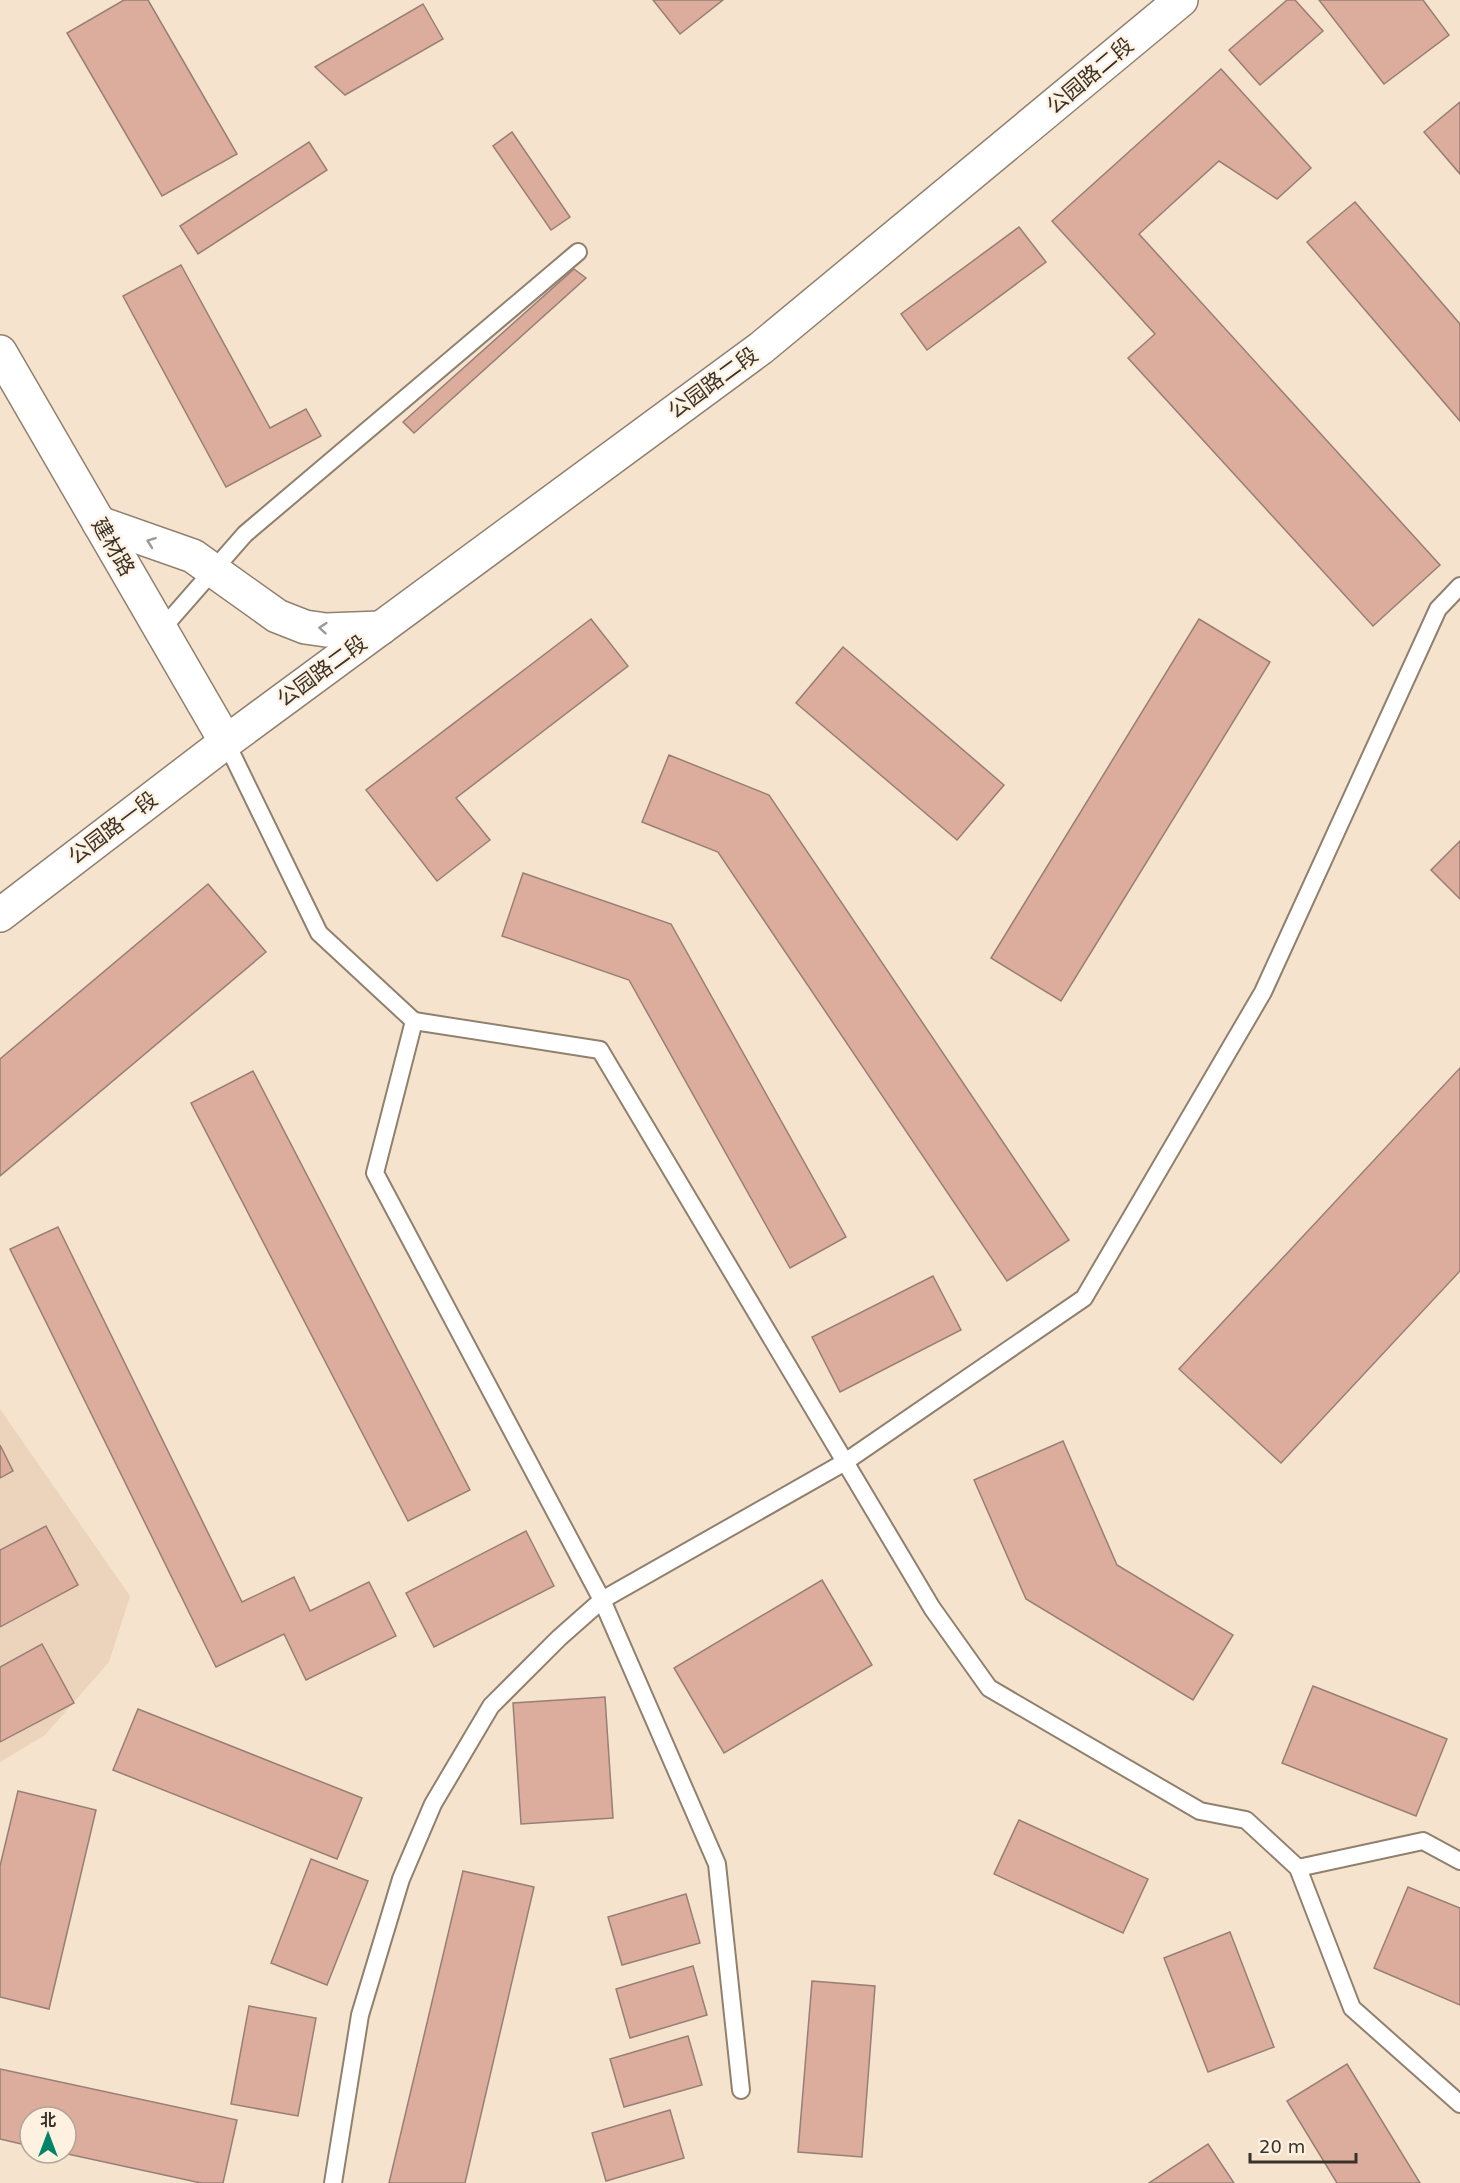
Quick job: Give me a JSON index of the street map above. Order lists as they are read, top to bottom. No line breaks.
{"streets":{"street":["公园路二段","建材路","公园路一段"]},"crossings":[["公园路二段","建材路"],["公园路二段","公园路一段"],["建材路","公园路一段"]],"scale_bar":"20 m","north":"top"}
